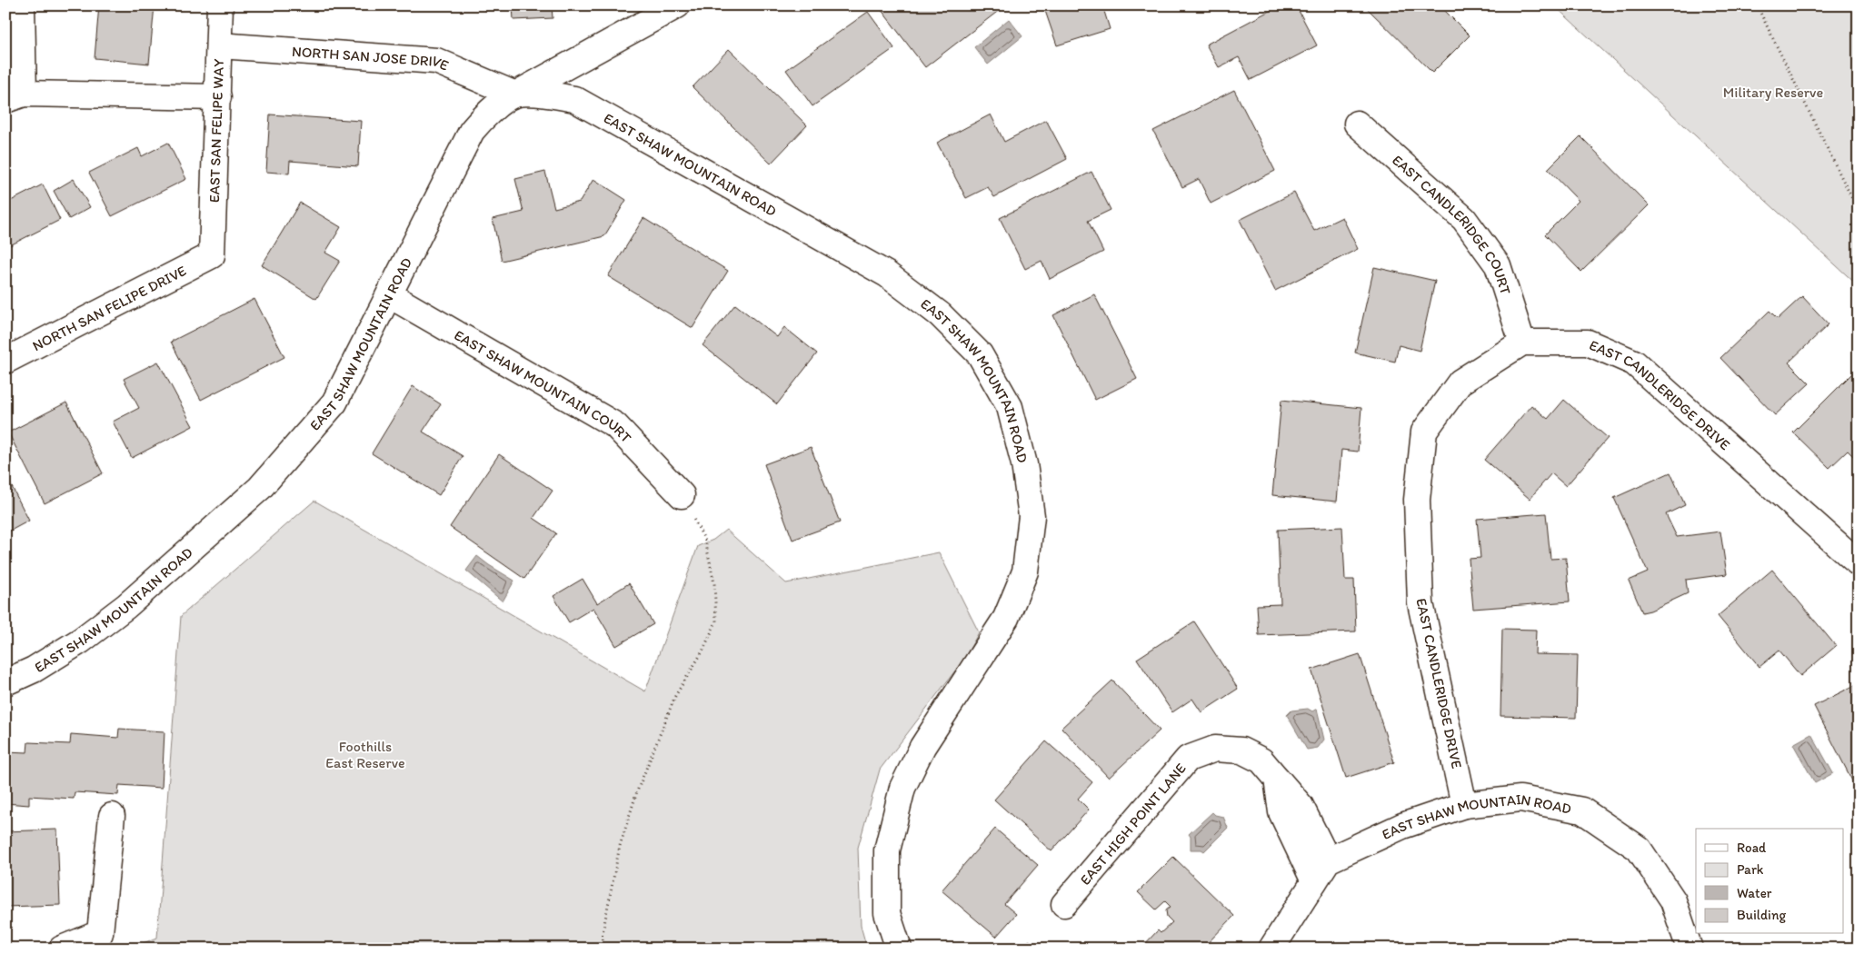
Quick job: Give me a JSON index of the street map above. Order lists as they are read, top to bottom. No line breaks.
{"streets":{"street":["NORTH SAN JOSE DRIVE","EAST SAN FELIPE WAY","EAST SHAW MOUNTAIN ROAD","EAST CANDLERIDGE COURT","NORTH SAN FELIPE DRIVE","EAST SHAW MOUNTAIN COURT","EAST CANDLERIDGE DRIVE","EAST HIGH POINT LANE"]},"crossings":[["NORTH SAN JOSE DRIVE","EAST SAN FELIPE WAY"],["NORTH SAN JOSE DRIVE","EAST SHAW MOUNTAIN ROAD"],["EAST SAN FELIPE WAY","NORTH SAN FELIPE DRIVE"],["EAST SHAW MOUNTAIN ROAD","EAST SHAW MOUNTAIN COURT"],["EAST SHAW MOUNTAIN ROAD","EAST CANDLERIDGE DRIVE"],["EAST SHAW MOUNTAIN ROAD","EAST HIGH POINT LANE"],["EAST CANDLERIDGE COURT","EAST CANDLERIDGE DRIVE"]],"parks":["Military Reserve","Foothills East Reserve"],"legend":["Road","Park","Water","Building"]}
